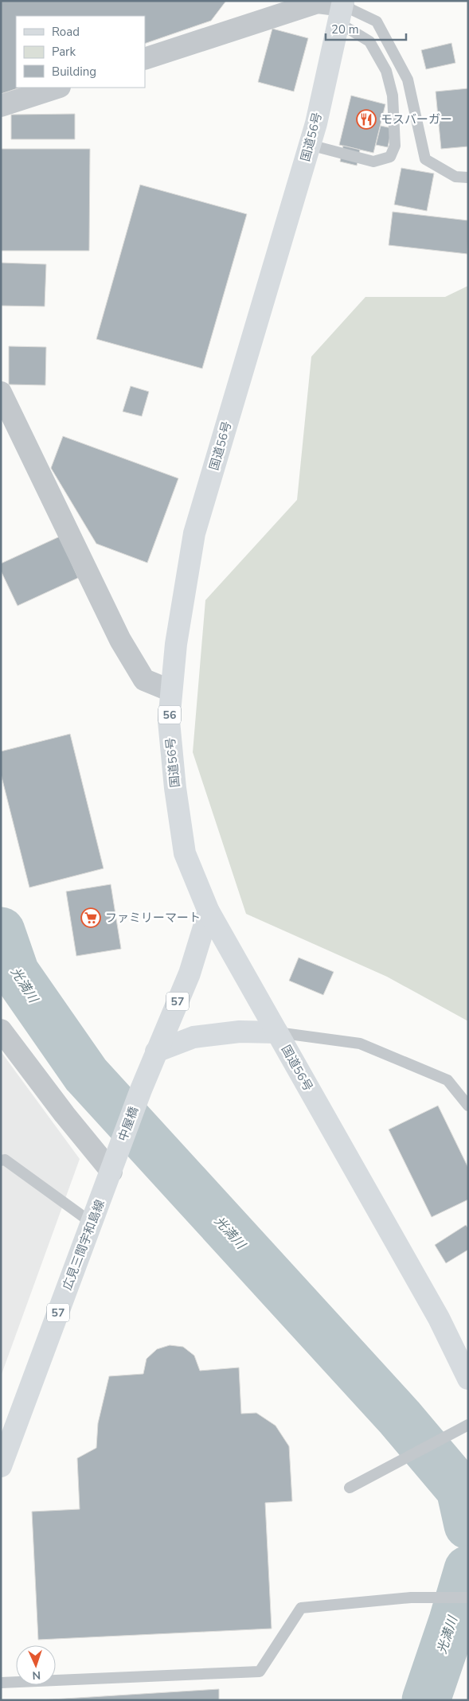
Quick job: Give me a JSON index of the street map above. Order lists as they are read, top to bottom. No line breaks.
{"streets":{"main road":["国道56号","56","57","中屋橋","広見三間宇和島線"]},"crossings":[["国道56号","57"],["57","中屋橋"],["中屋橋","広見三間宇和島線"]],"water":["光満川"],"places":{"restaurant":["モスバーガー"],"supermarket":["ファミリーマート"]},"legend":["Road","Park","Building"],"scale_bar":"20 m","north":"bottom"}
